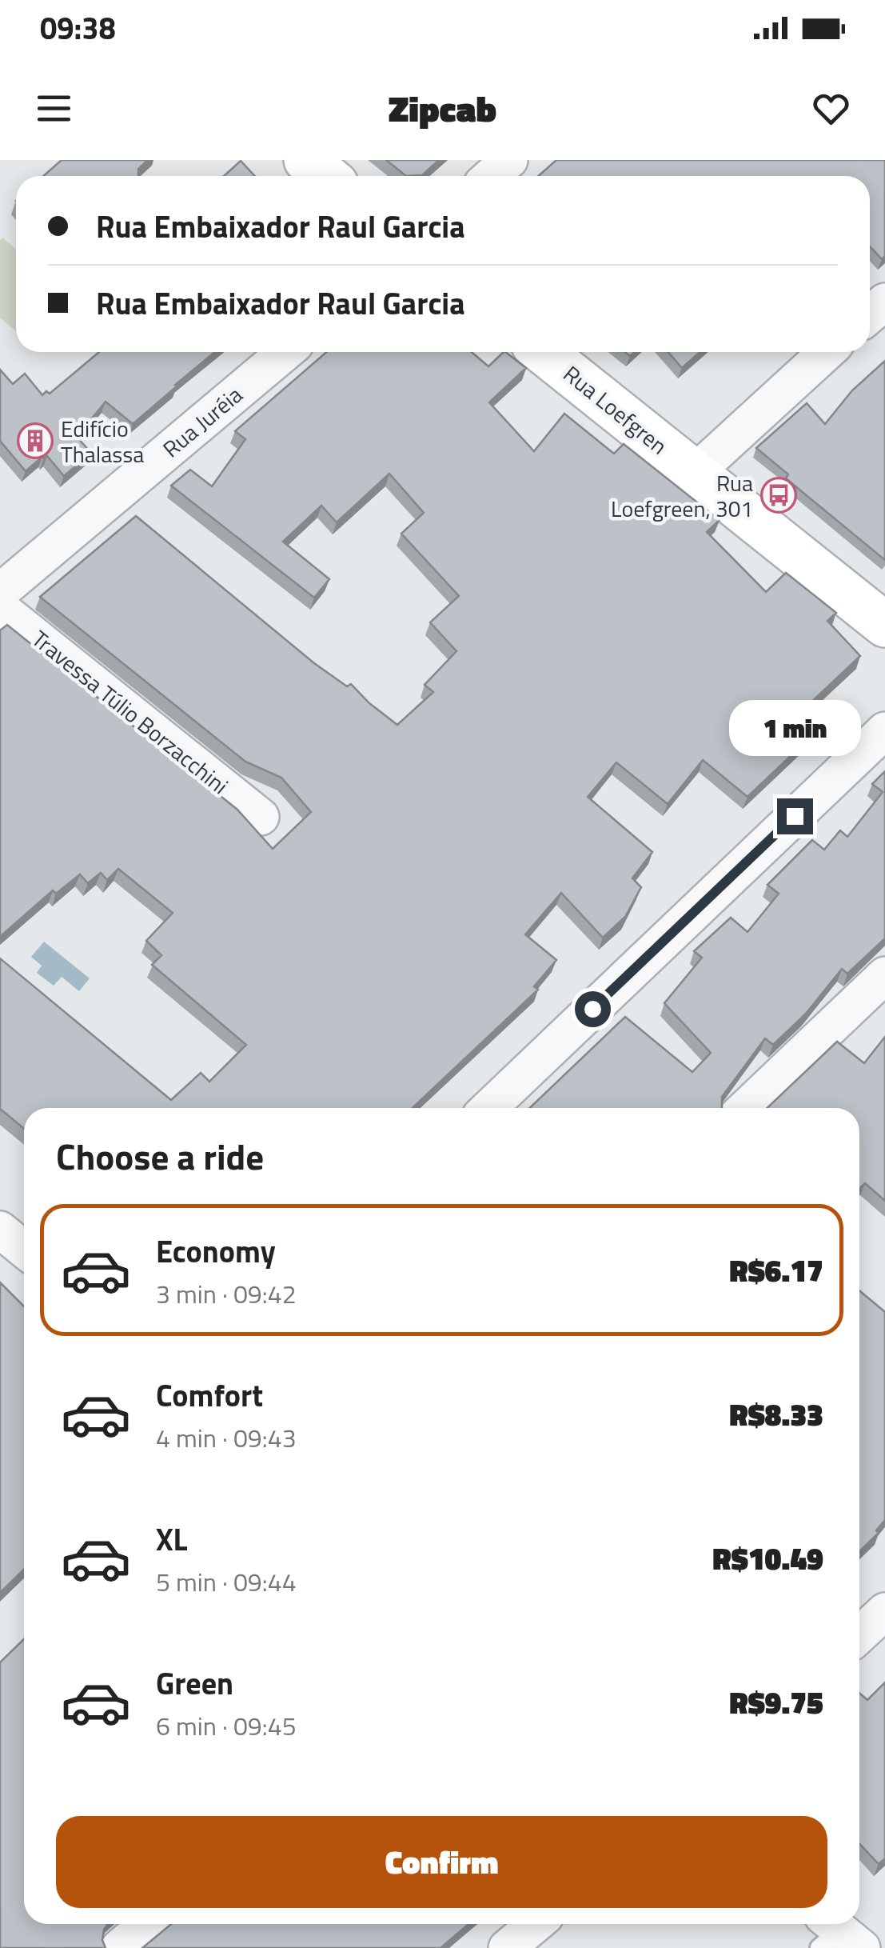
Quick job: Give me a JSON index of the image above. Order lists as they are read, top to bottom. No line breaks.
{"streets":{"main road":["Rua Loefgren"],"street":["Rua Juréia","Travessa Túlio Borzacchini"]},"places":{"building":["Edifício Thalassa"],"bus stop":["Rua Loefgreen, 301"]},"page":{"status":"09:38","header":"Zipcab","banner":["Rua Embaixador Raul Garcia","Rua Embaixador Raul Garcia"],"bubble":"1 min","heading":"Choose a ride","list":[{"name":"Economy","note":"3 min · 09:42","value":"R$6.17"},{"name":"Comfort","note":"4 min · 09:43","value":"R$8.33"},{"name":"XL","note":"5 min · 09:44","value":"R$10.49"},{"name":"Green","note":"6 min · 09:45","value":"R$9.75"}],"buttons":"Confirm"}}
